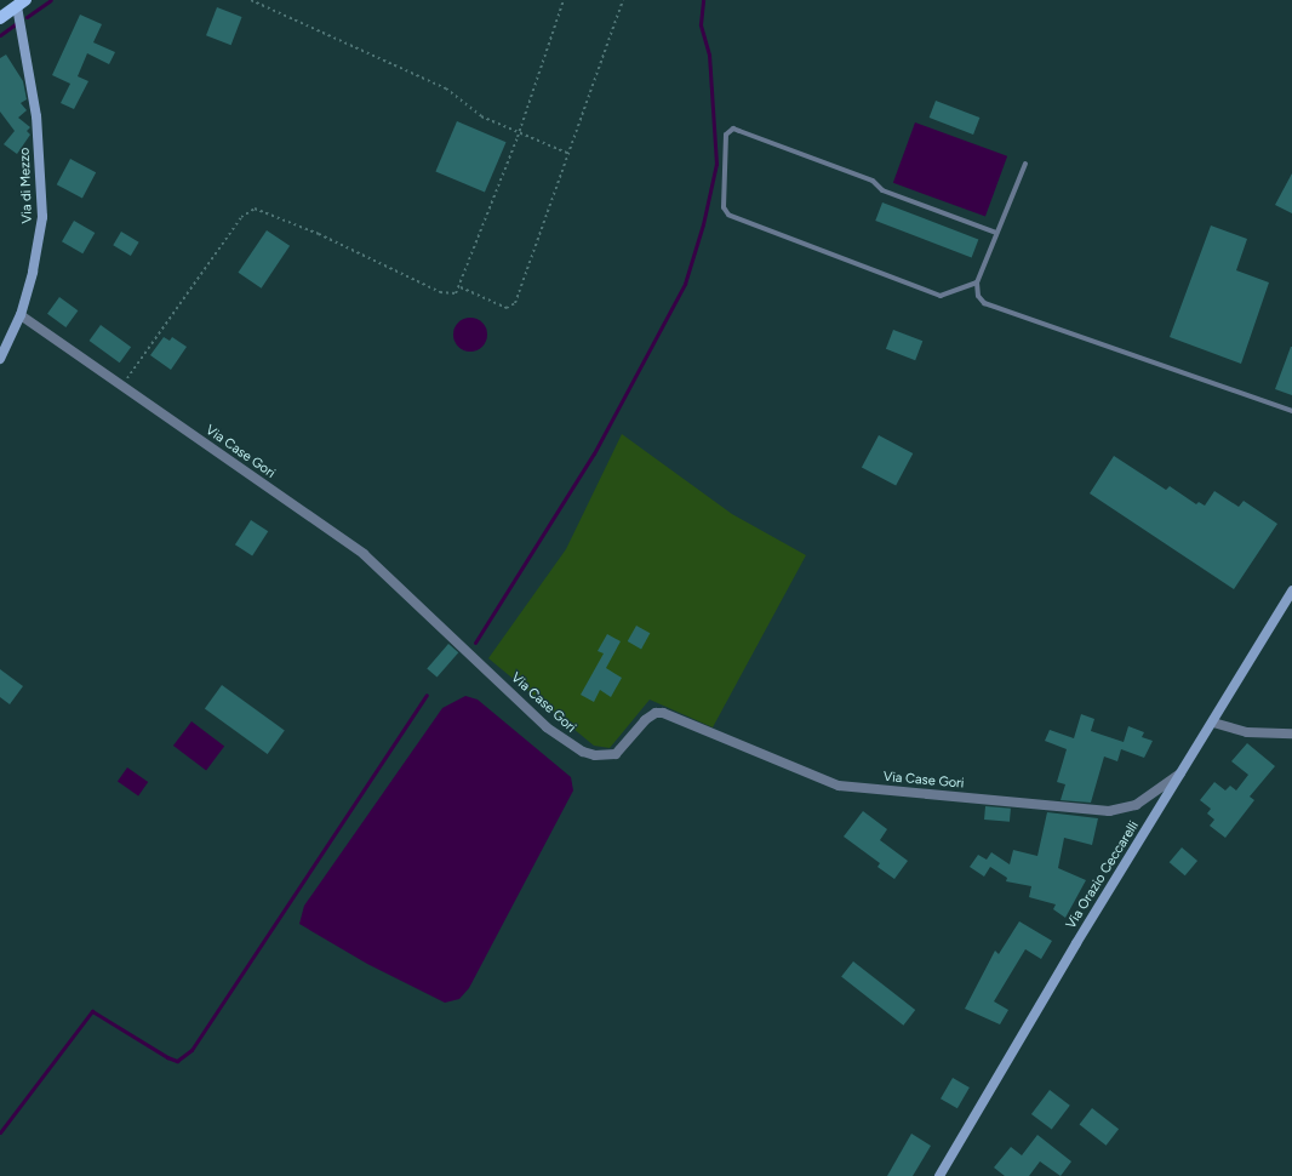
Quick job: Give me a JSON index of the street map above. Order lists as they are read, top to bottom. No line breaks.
{"streets":{"street":["Via di Mezzo","Via Case Gori","Via Orazio Ceccarelli"]},"crossings":[["Via di Mezzo","Via Case Gori"],["Via Case Gori","Via Orazio Ceccarelli"]]}
